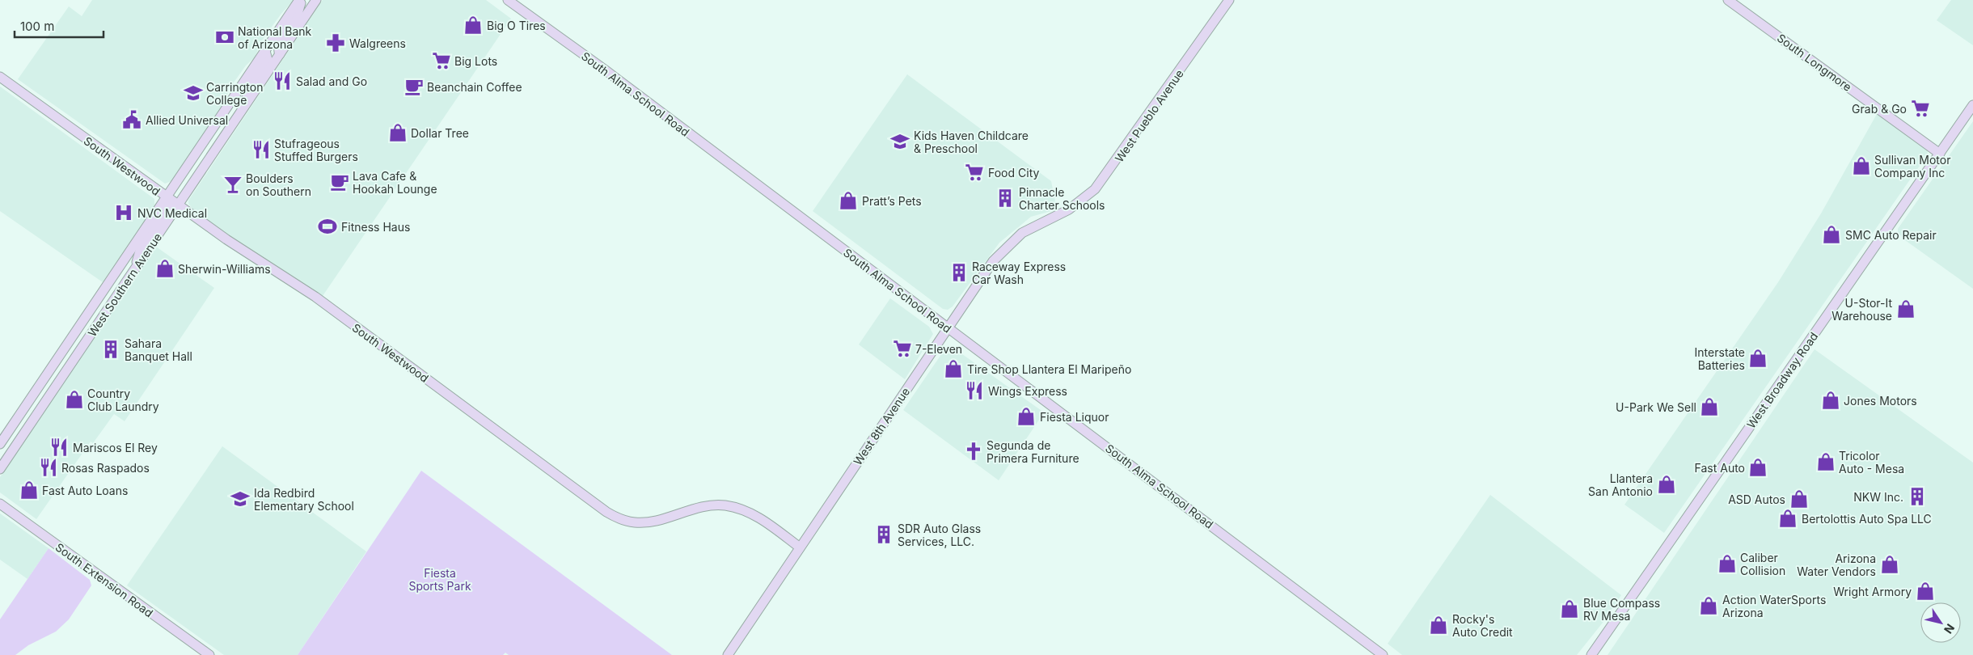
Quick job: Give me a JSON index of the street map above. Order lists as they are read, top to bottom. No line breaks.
{"streets":{"main road":["South Longmore","South Alma School Road","West Pueblo Avenue","South Westwood","West Southern Avenue","West Broadway Road","West 8th Avenue","South Extension Road"]},"crossings":[["South Longmore","West Broadway Road"],["South Alma School Road","West 8th Avenue"],["West Pueblo Avenue","West 8th Avenue"],["South Westwood","West Southern Avenue"],["South Westwood","West 8th Avenue"]],"parks":["Fiesta Sports Park"],"places":{"shop":["Big O Tires","Dollar Tree","Sullivan Motor Company Inc","Pratt’s Pets","SMC Auto Repair","Sherwin-Williams","U-Stor-It Warehouse","Interstate Batteries","Tire Shop Llantera El Maripeño","Country Club Laundry","Jones Motors","U-Park We Sell","Fiesta Liquor","Tricolor Auto - Mesa","Fast Auto","Llantera San Antonio","Fast Auto Loans","ASD Autos","Bertolottis Auto Spa LLC","Caliber Collision","Arizona Water Vendors","Wright Armory","Action WaterSports Arizona","Blue Compass RV Mesa","Rocky's Auto Credit"],"bank":["National Bank of Arizona"],"pharmacy":["Walgreens"],"supermarket":["Big Lots","Grab & Go","Food City","7-Eleven"],"restaurant":["Salad and Go","Stufrageous Stuffed Burgers","Wings Express","Mariscos El Rey","Rosas Raspados"],"cafe":["Beanchain Coffee","Lava Cafe & Hookah Lounge"],"school or university":["Carrington College","Kids Haven Childcare & Preschool","Ida Redbird Elementary School"],"public building":["Allied Universal"],"bar":["Boulders on Southern"],"building":["Pinnacle Charter Schools","Raceway Express Car Wash","Sahara Banquet Hall","NKW Inc.","SDR Auto Glass Services, LLC."],"hospital":["NVC Medical"],"sports":["Fitness Haus"],"church":["Segunda de Primera Furniture"]},"scale_bar":"100 m","north":"bottom right"}
